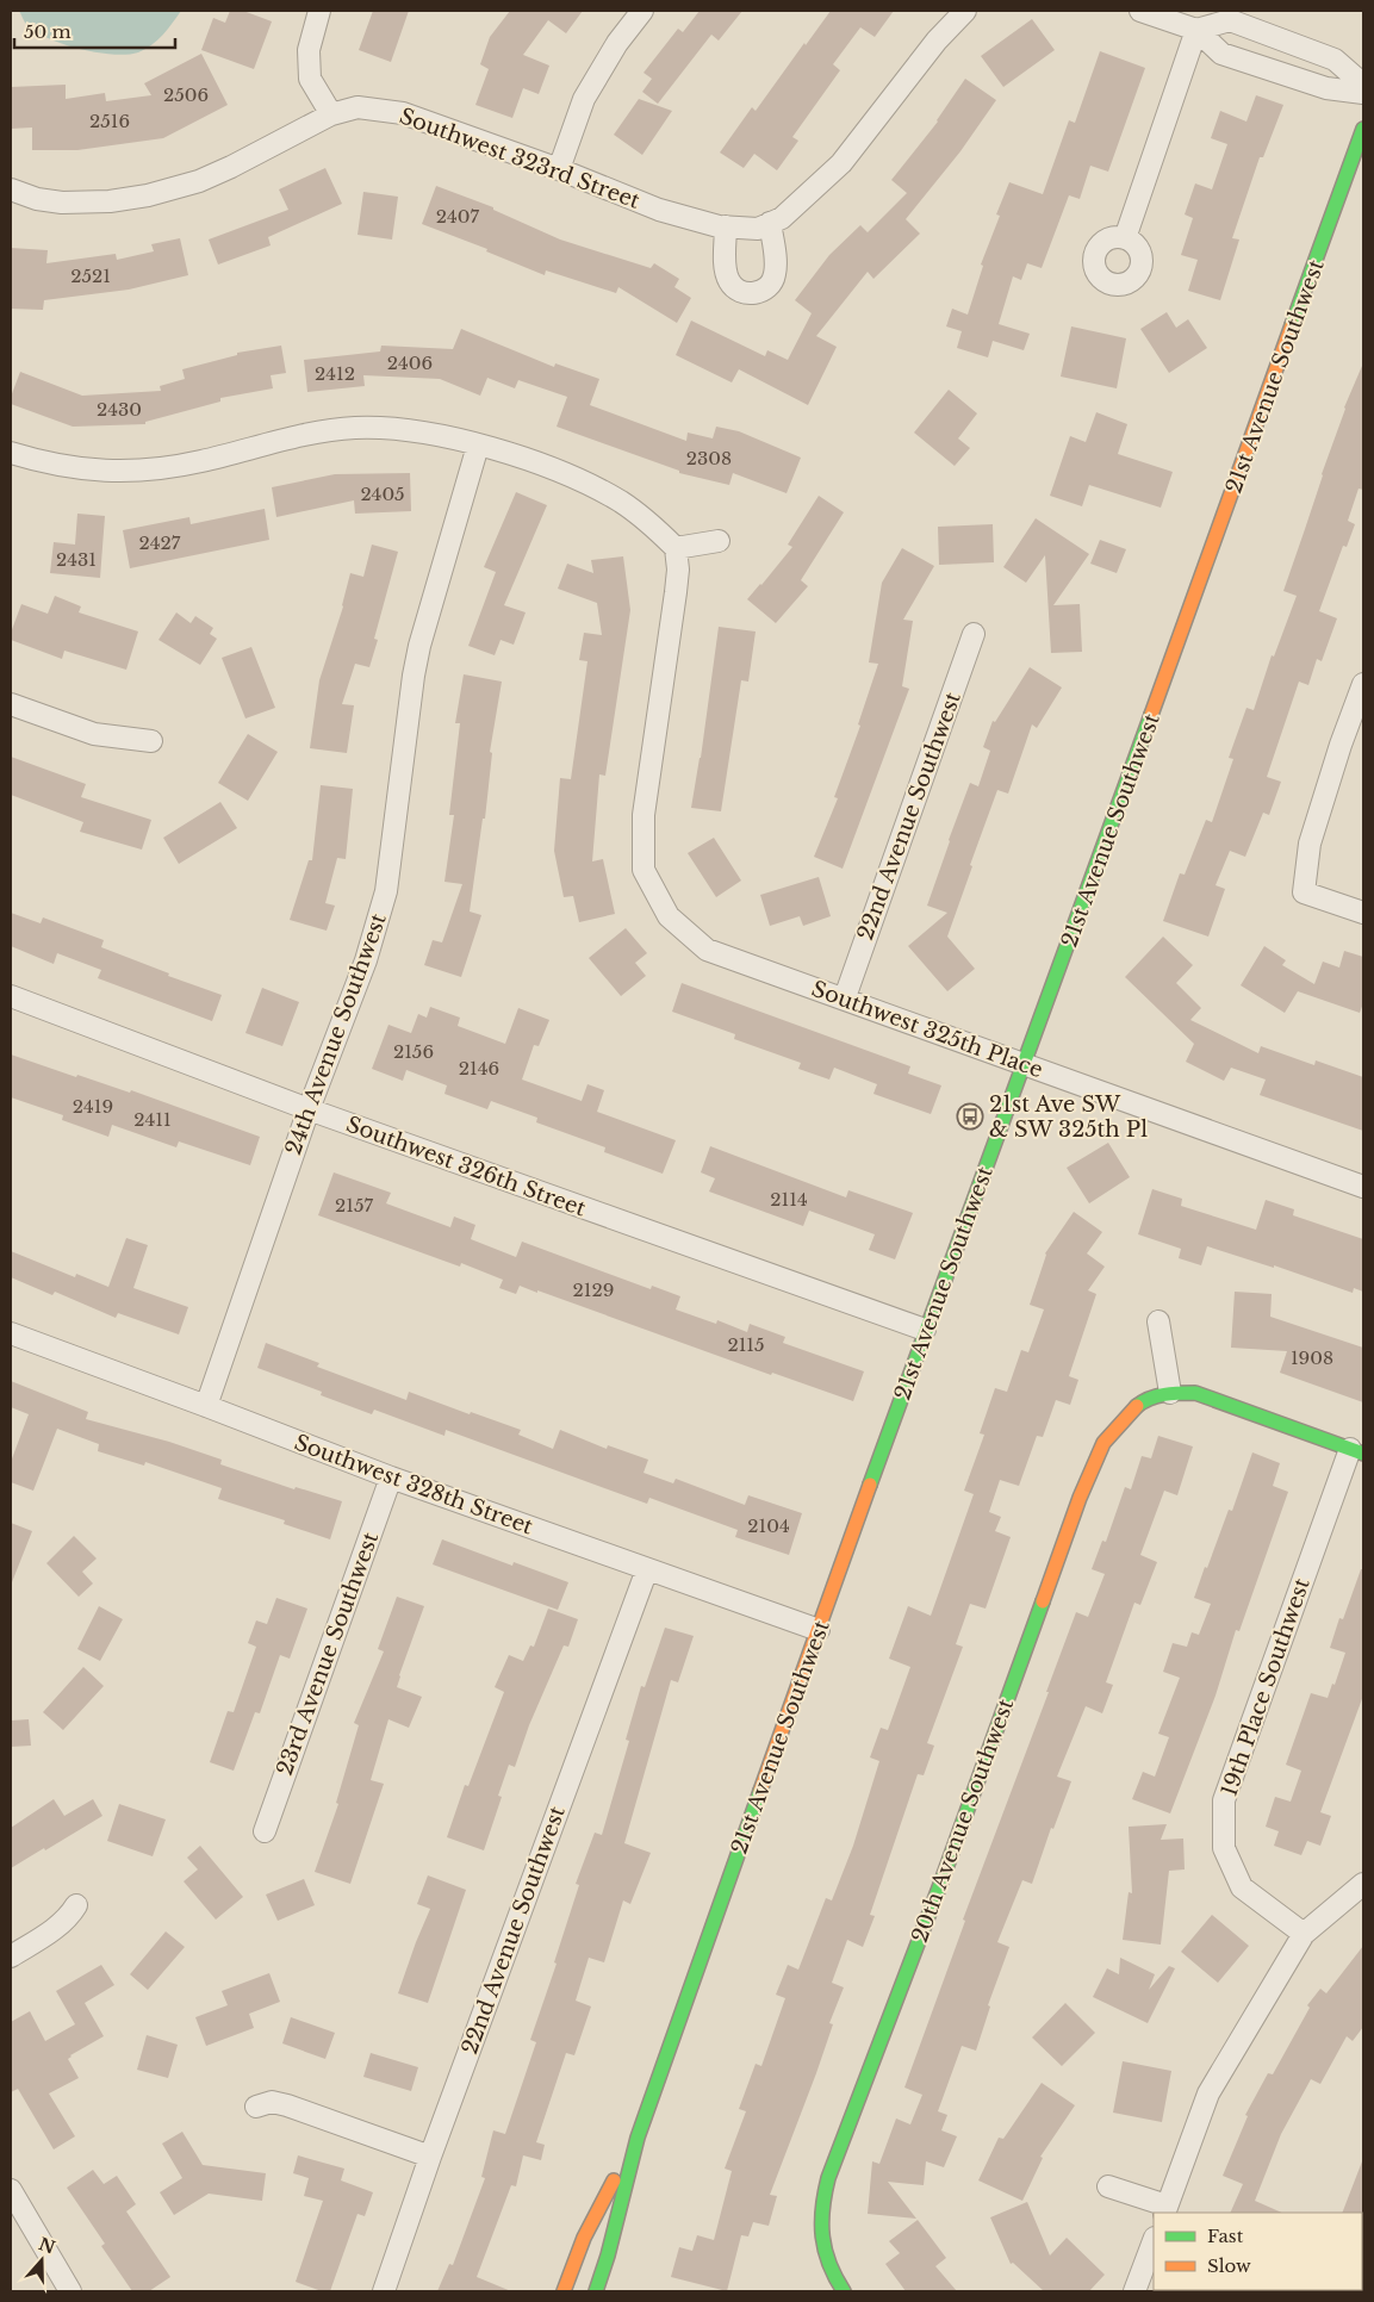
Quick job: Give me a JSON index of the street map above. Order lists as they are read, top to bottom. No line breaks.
{"streets":{"main road":["21st Avenue Southwest","20th Avenue Southwest"],"street":["Southwest 323rd Street","22nd Avenue Southwest","Southwest 325th Place","24th Avenue Southwest","Southwest 326th Street","Southwest 328th Street","23rd Avenue Southwest","19th Place Southwest"]},"crossings":[["21st Avenue Southwest","Southwest 325th Place"],["21st Avenue Southwest","Southwest 326th Street"],["21st Avenue Southwest","Southwest 328th Street"],["22nd Avenue Southwest","Southwest 325th Place"],["22nd Avenue Southwest","Southwest 328th Street"],["24th Avenue Southwest","Southwest 326th Street"],["24th Avenue Southwest","Southwest 328th Street"],["Southwest 328th Street","23rd Avenue Southwest"]],"places":{"bus stop":["21st Ave SW & SW 325th Pl"]},"house_numbers":["2506","2516","2407","2521","2406","2412","2430","2308","2405","2427","2431","2156","2146","2419","2411","2114","2157","2129","2115","1908","2104"],"legend":["Fast","Slow"],"scale_bar":"50 m","north":"top"}
